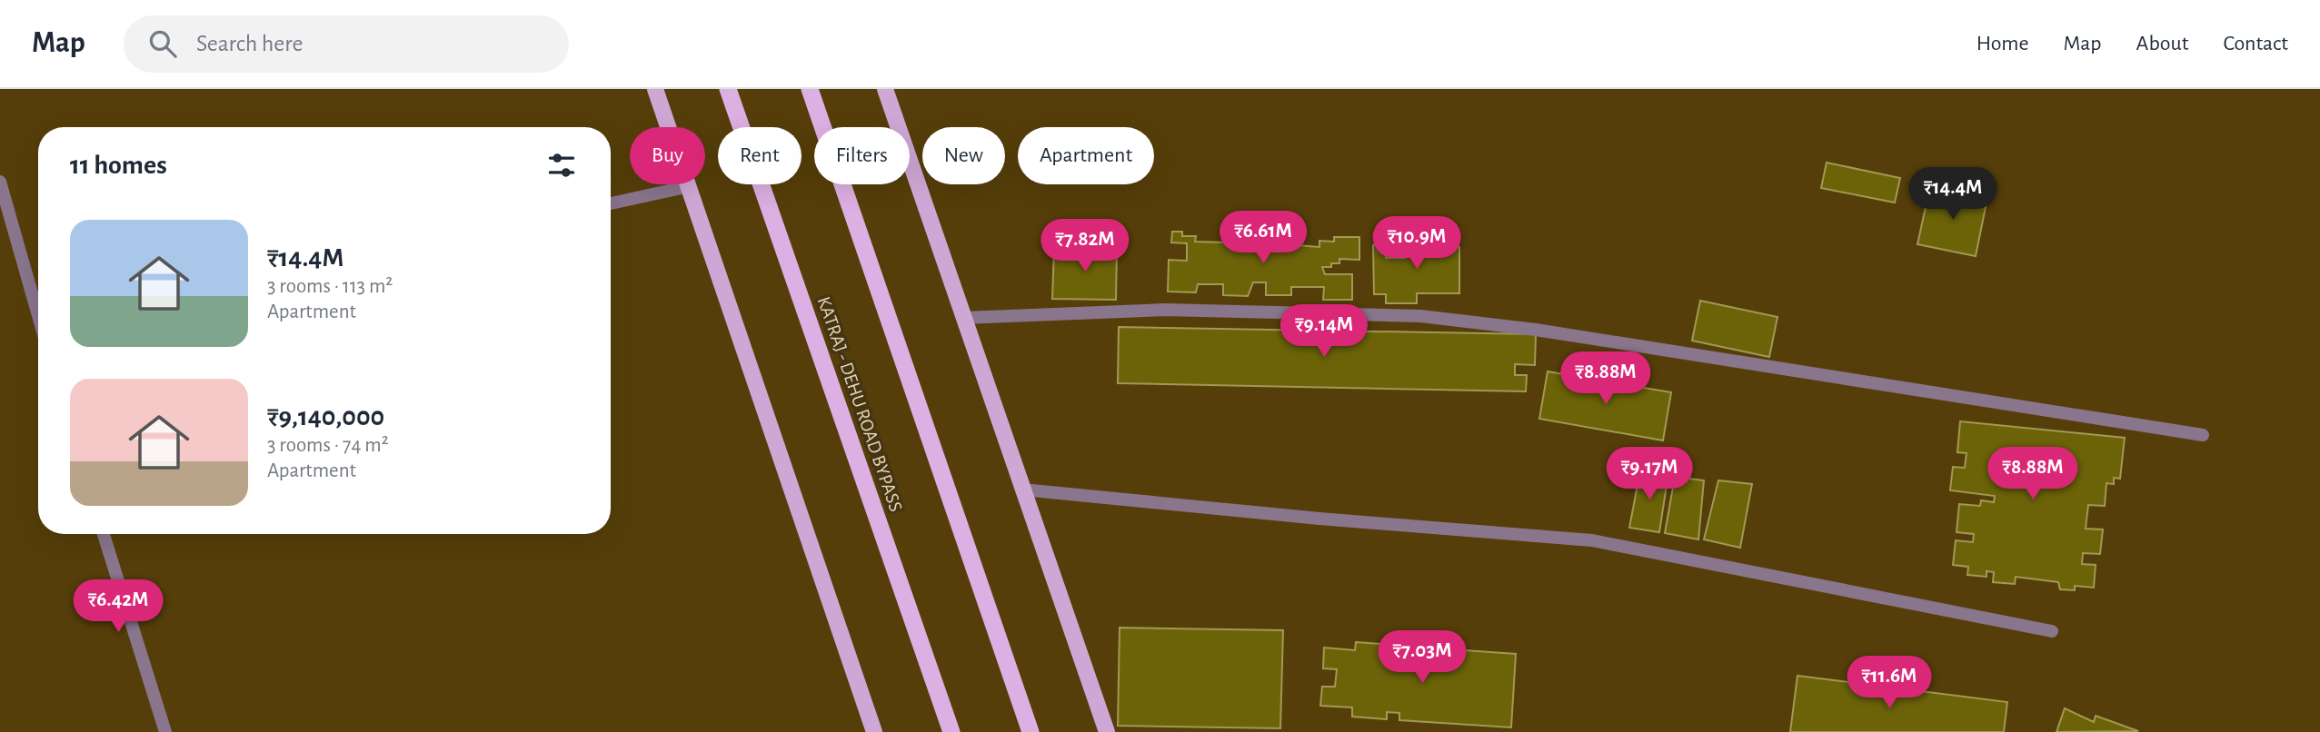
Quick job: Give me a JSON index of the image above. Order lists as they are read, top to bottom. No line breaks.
{"streets":{"highway":["KATRAJ - DEHU ROAD BYPASS"]},"page":{"header":"Map","search":"Search here","nav":["Home","Map","About","Contact"],"chip":["Buy","Rent","Filters","New","Apartment"],"heading":"11 homes","price":["₹14.4M","₹6.61M","₹10.9M","₹7.82M","₹9.14M","₹8.88M","₹9.17M","₹8.88M","₹6.42M","₹7.03M","₹11.6M"],"list":[{"name":"₹14.4M","note":"3 rooms · 113 m² · Apartment"},{"name":"₹9,140,000","note":"3 rooms · 74 m² · Apartment"}]}}
